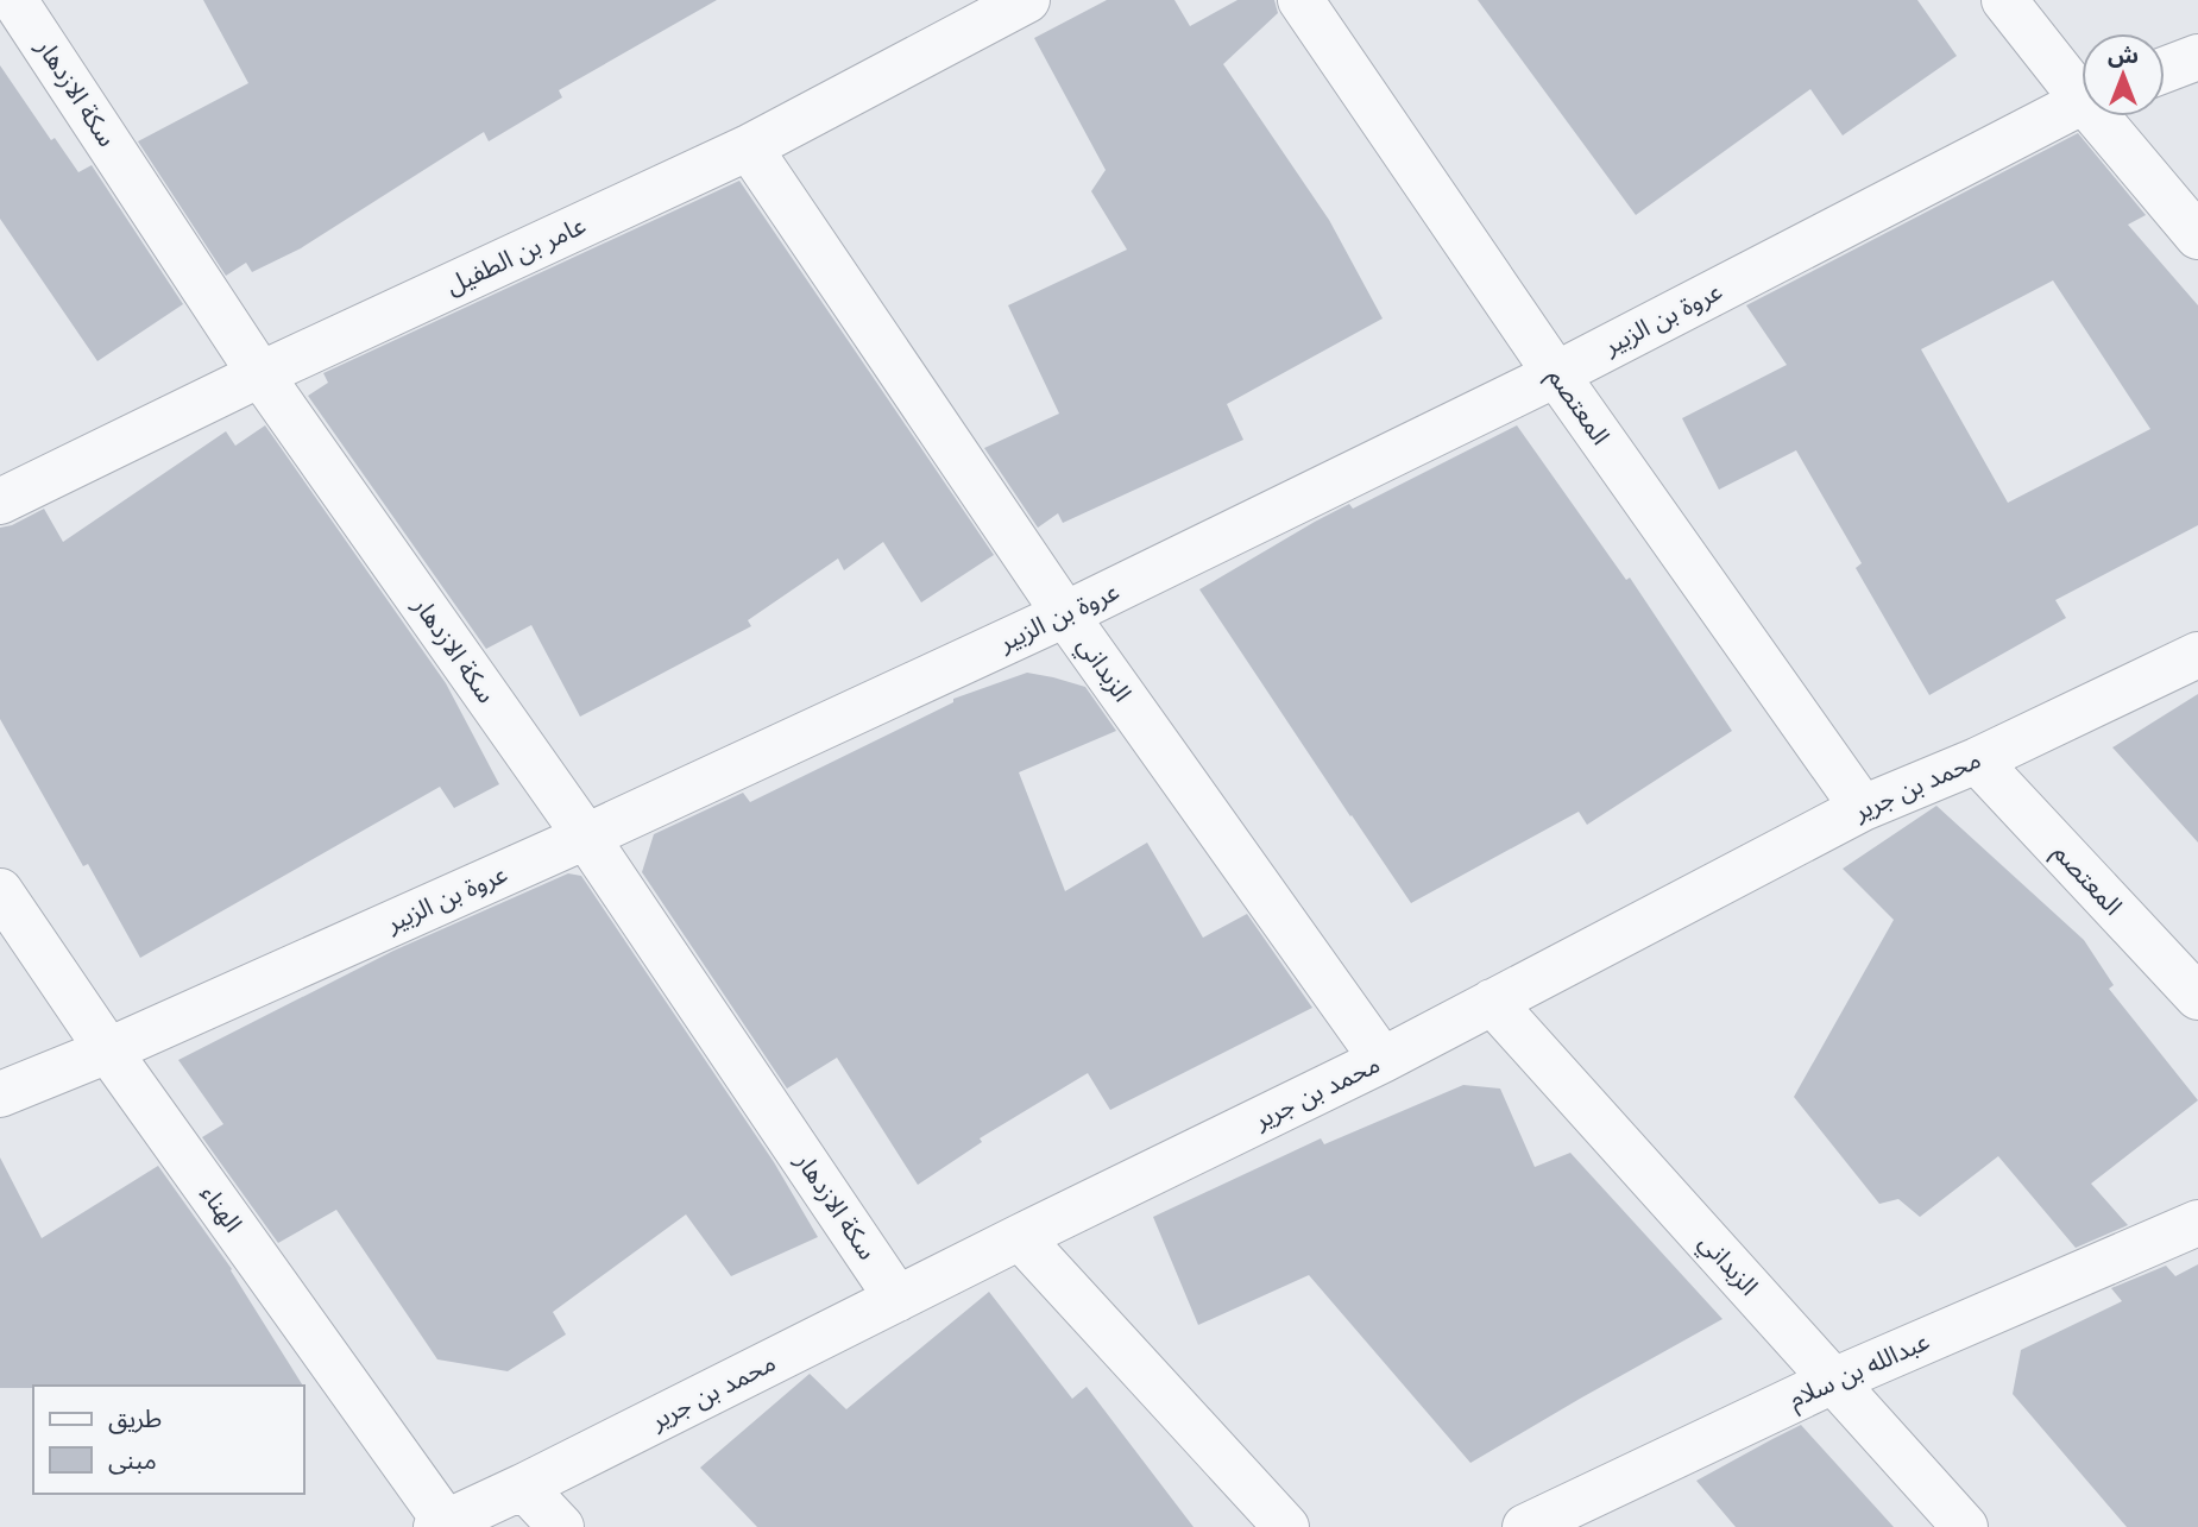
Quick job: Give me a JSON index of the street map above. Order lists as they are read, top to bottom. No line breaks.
{"streets":{"street":["سكة الازدهار","عامر بن الطفيل","عروة بن الزبير","المعتصم","الزبداني","محمد بن جرير","الهناء","عبدالله بن سلام"]},"crossings":[["سكة الازدهار","عامر بن الطفيل"],["سكة الازدهار","عروة بن الزبير"],["سكة الازدهار","محمد بن جرير"],["عامر بن الطفيل","الزبداني"],["عروة بن الزبير","المعتصم"],["عروة بن الزبير","الزبداني"],["عروة بن الزبير","الهناء"],["المعتصم","محمد بن جرير"],["الزبداني","محمد بن جرير"],["الزبداني","عبدالله بن سلام"],["محمد بن جرير","الهناء"]],"legend":["طريق","مبنى"],"north":"top"}
